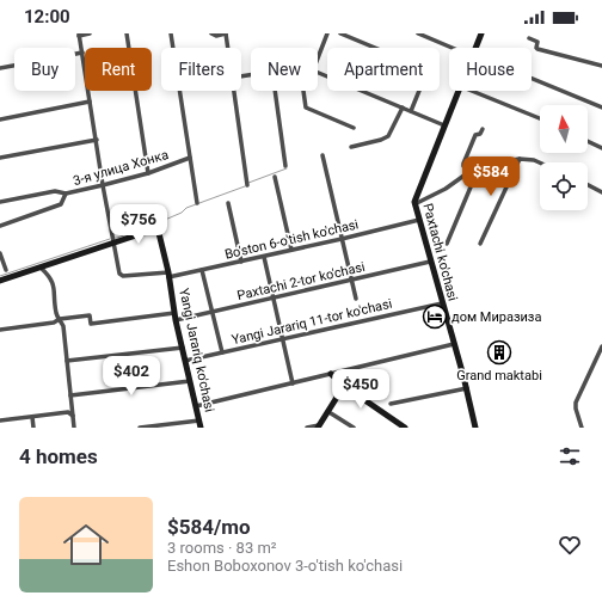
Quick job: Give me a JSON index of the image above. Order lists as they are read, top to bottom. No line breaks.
{"streets":{"street":["3-я улица Хонка","Bo'ston 6-o'tish ko'chasi","Paxtachi ko'chasi","Paxtachi 2-tor ko'chasi","Yangi Jarariq 11-tor ko'chasi","Yangi Jarariq ko'chasi"]},"crossings":[["Bo'ston 6-o'tish ko'chasi","Paxtachi ko'chasi"],["Bo'ston 6-o'tish ko'chasi","Yangi Jarariq ko'chasi"],["Paxtachi ko'chasi","Paxtachi 2-tor ko'chasi"],["Paxtachi ko'chasi","Yangi Jarariq 11-tor ko'chasi"],["Paxtachi 2-tor ko'chasi","Yangi Jarariq ko'chasi"],["Yangi Jarariq 11-tor ko'chasi","Yangi Jarariq ko'chasi"]],"places":{"hotel":["дом Миразиза"],"building":["Grand maktabi"]},"north":"top","page":{"status":"12:00","chip":["Buy","Rent","Filters","New","Apartment","House"],"price":["$584","$756","$402","$450"],"heading":"4 homes","list":[{"name":"$584/mo","note":"3 rooms · 83 m² · Eshon Boboxonov 3-o'tish ko'chasi"}]}}
